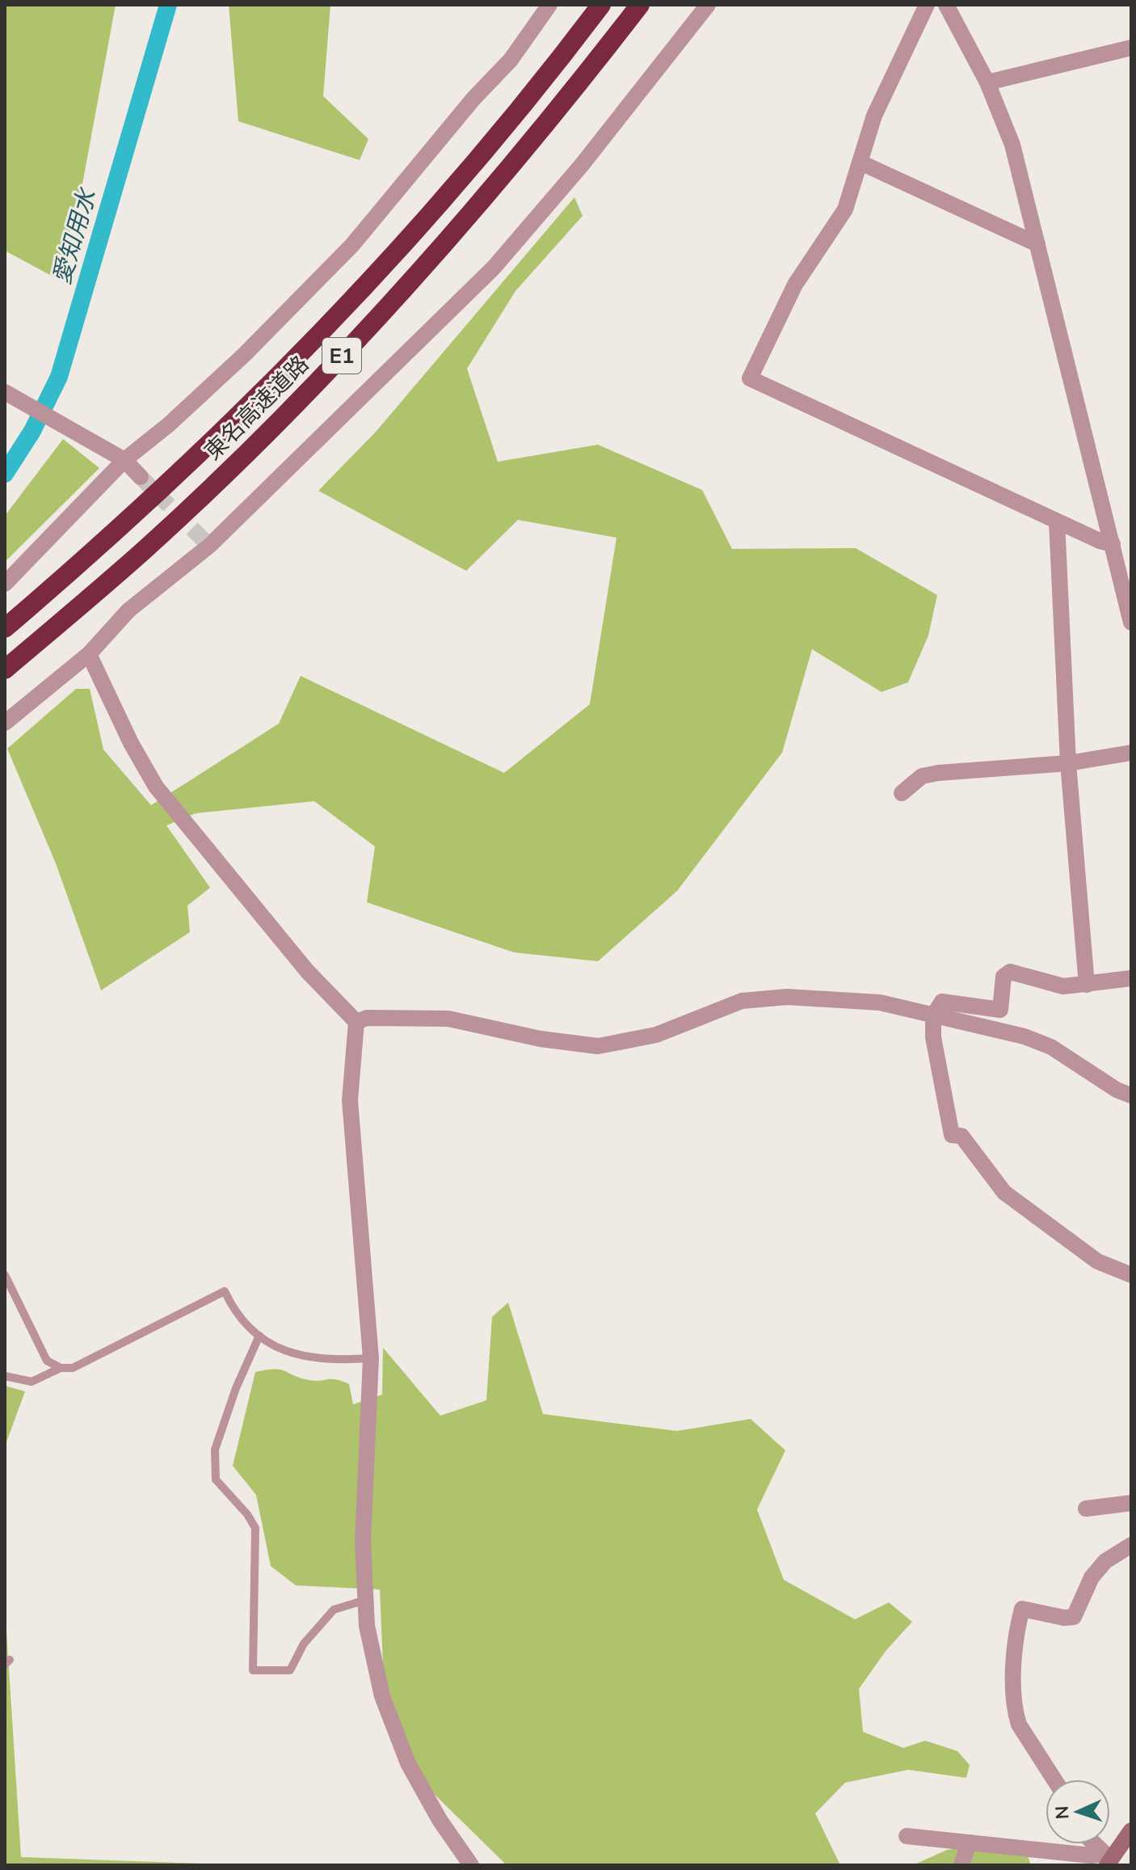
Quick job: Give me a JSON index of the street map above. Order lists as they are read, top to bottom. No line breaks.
{"streets":{"highway":["E1","東名高速道路"]},"water":["愛知用水"],"north":"left"}
